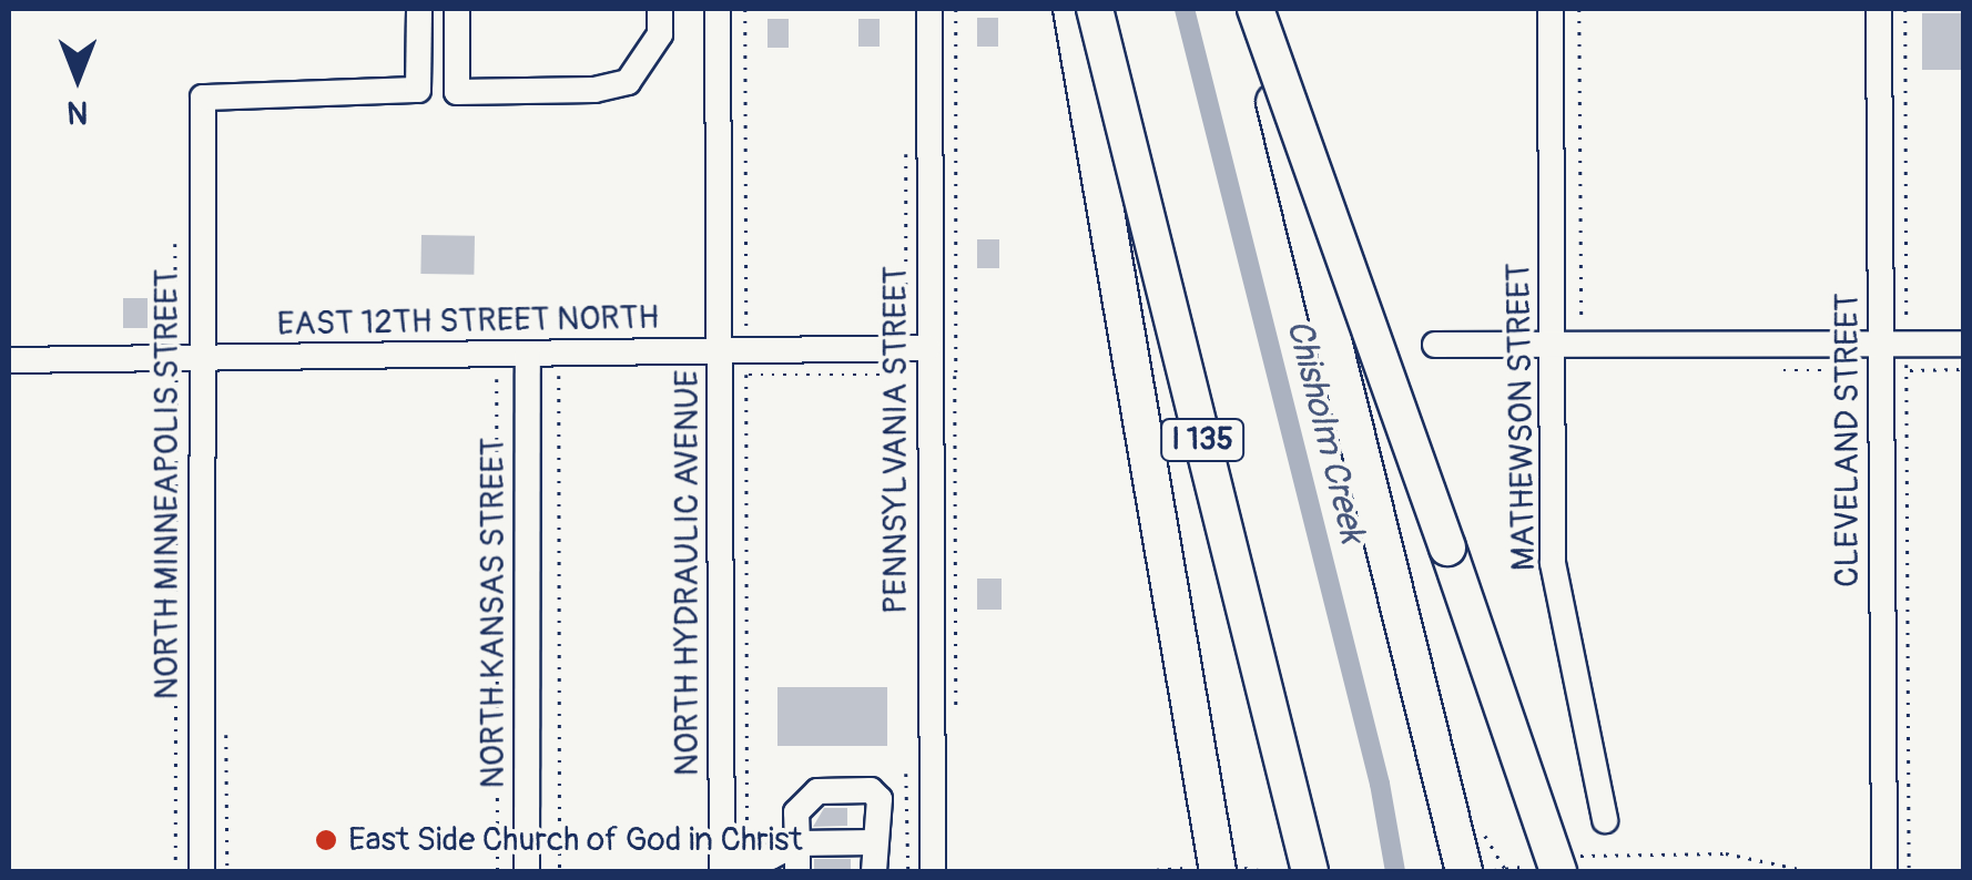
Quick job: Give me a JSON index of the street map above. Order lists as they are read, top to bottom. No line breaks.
{"streets":{"highway":["I 135"],"street":["EAST 12TH STREET NORTH","MATHEWSON STREET","PENNSYLVANIA STREET","CLEVELAND STREET","NORTH MINNEAPOLIS STREET","NORTH HYDRAULIC AVENUE","NORTH KANSAS STREET"]},"crossings":[["EAST 12TH STREET NORTH","PENNSYLVANIA STREET"],["EAST 12TH STREET NORTH","NORTH MINNEAPOLIS STREET"],["EAST 12TH STREET NORTH","NORTH HYDRAULIC AVENUE"],["EAST 12TH STREET NORTH","NORTH KANSAS STREET"]],"water":["Chisholm Creek"],"places":["East Side Church of God in Christ"],"north":"bottom"}
